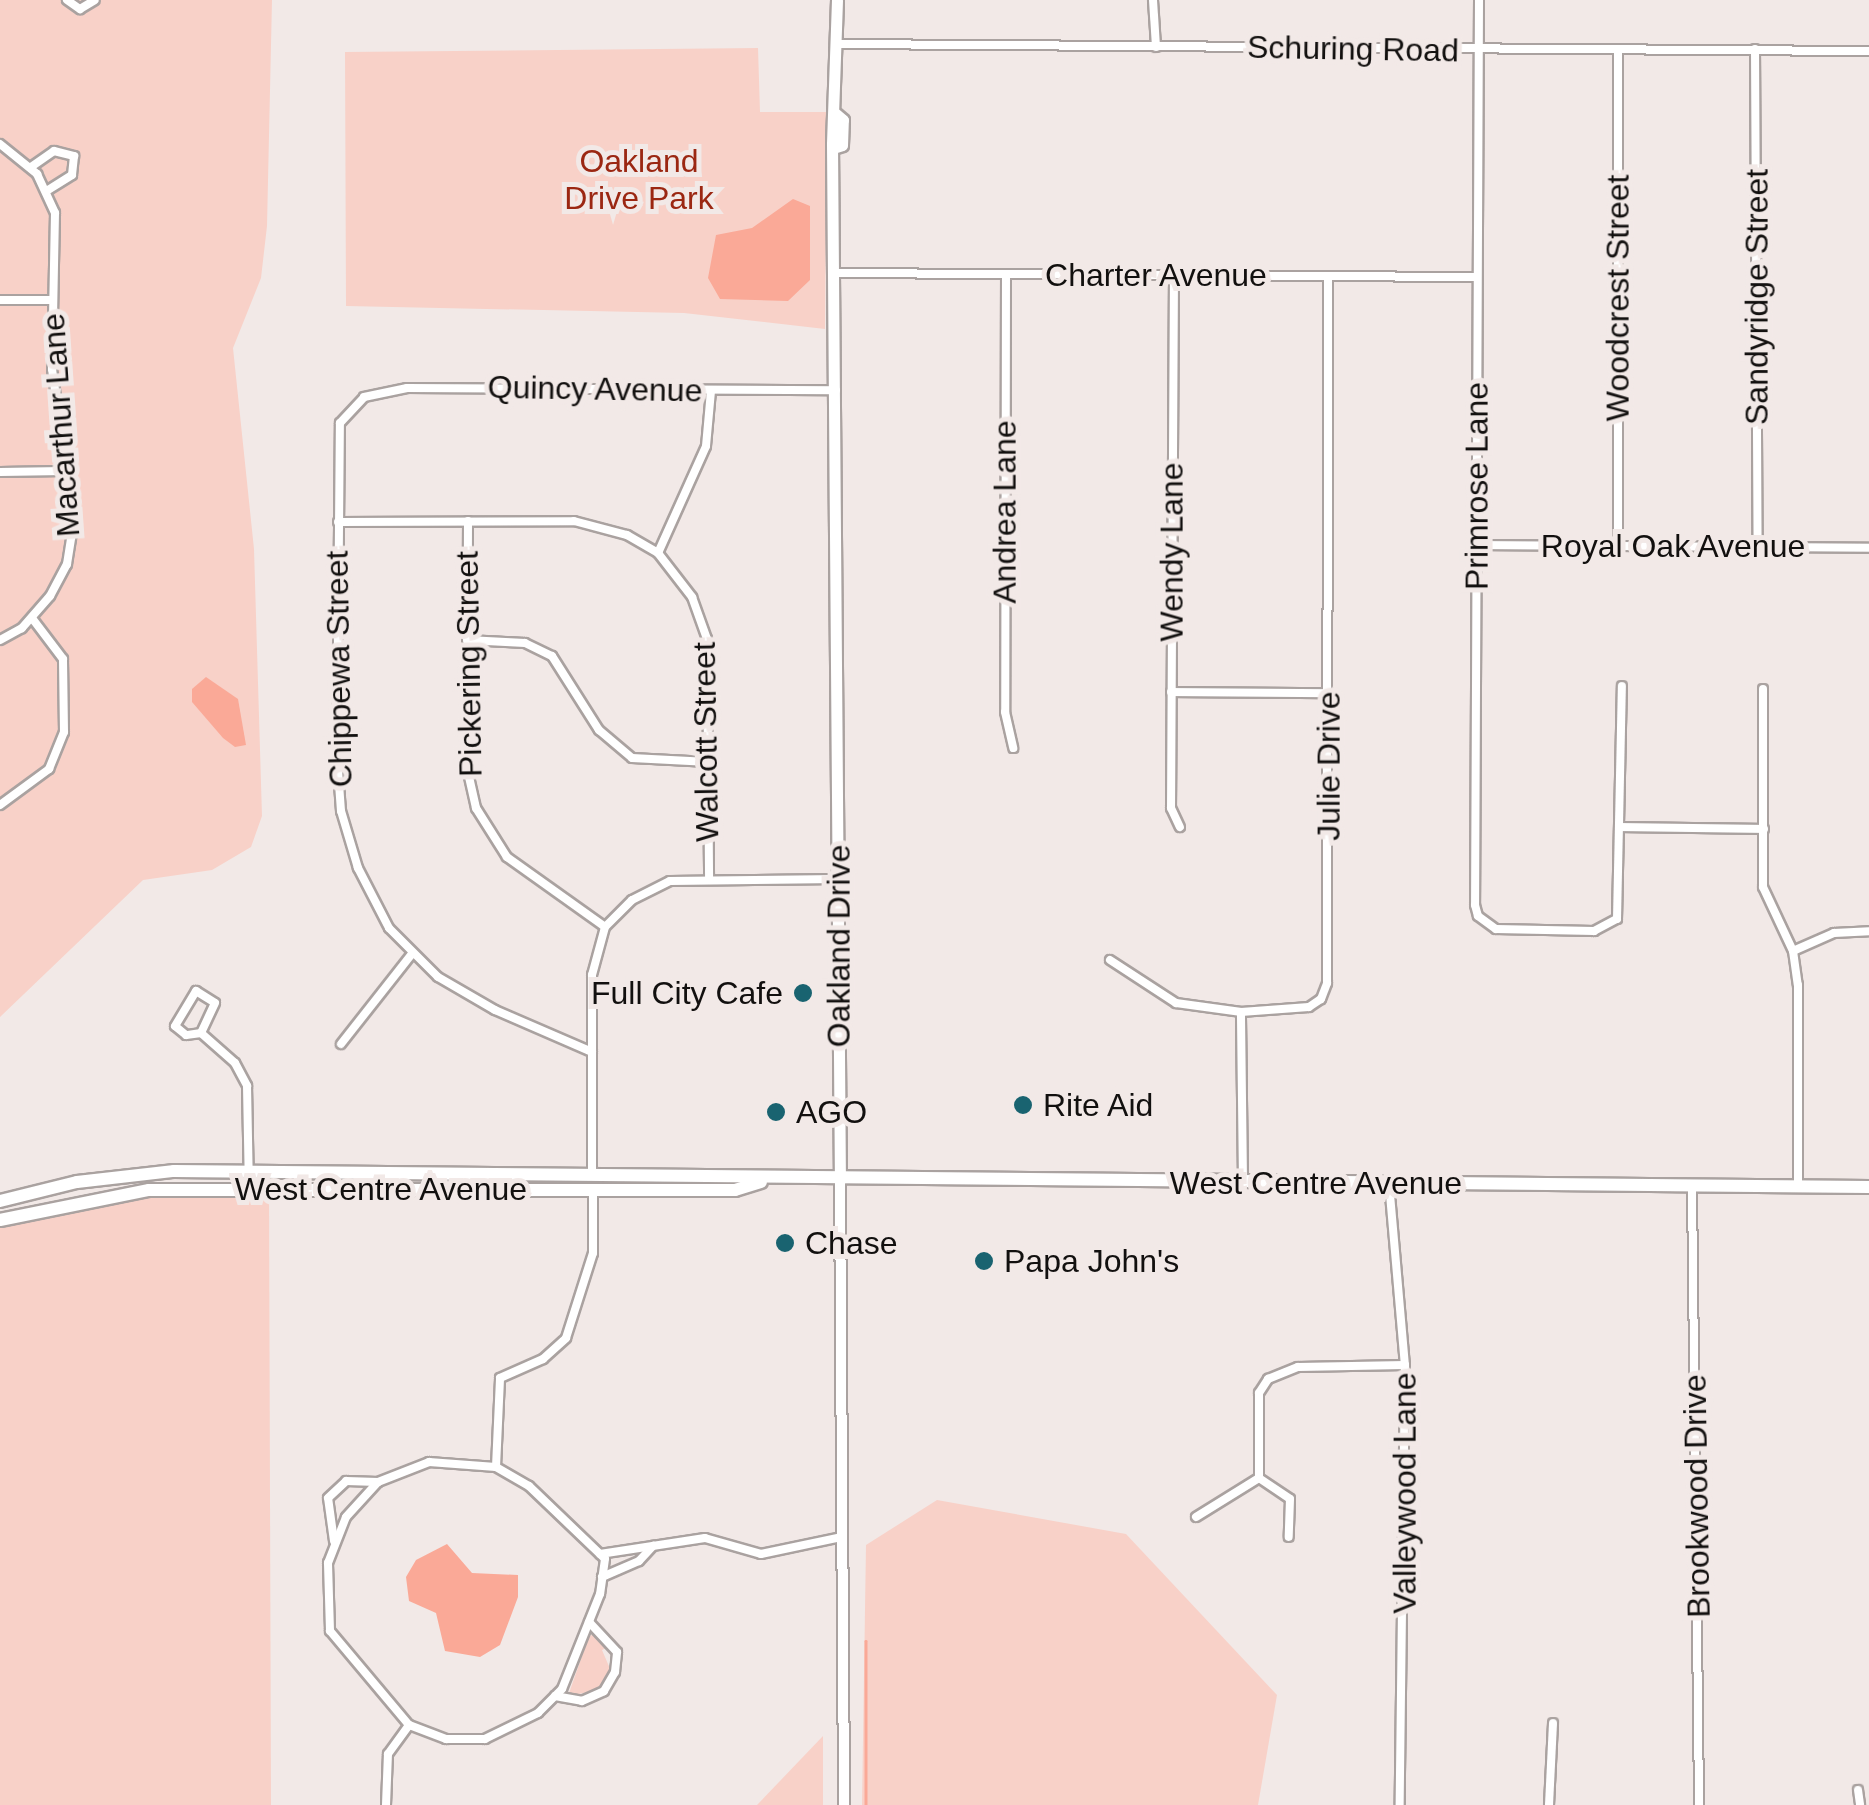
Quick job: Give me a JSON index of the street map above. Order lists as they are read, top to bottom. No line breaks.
{"streets":{"main road":["Oakland Drive","West Centre Avenue"],"street":["Schuring Road","Charter Avenue","Sandyridge Street","Woodcrest Street","Quincy Avenue","Macarthur Lane","Primrose Lane","Andrea Lane","Royal Oak Avenue","Wendy Lane","Pickering Street","Chippewa Street","Walcott Street","Julie Drive","Valleywood Lane","Brookwood Drive"]},"crossings":[["Schuring Road","Sandyridge Street"],["Schuring Road","Woodcrest Street"],["Schuring Road","Primrose Lane"],["Schuring Road","Oakland Drive"],["Charter Avenue","Primrose Lane"],["Charter Avenue","Andrea Lane"],["Charter Avenue","Wendy Lane"],["Charter Avenue","Julie Drive"],["Charter Avenue","Oakland Drive"],["Sandyridge Street","Royal Oak Avenue"],["Woodcrest Street","Royal Oak Avenue"],["Quincy Avenue","Chippewa Street"],["Quincy Avenue","Oakland Drive"],["Primrose Lane","Royal Oak Avenue"],["Oakland Drive","West Centre Avenue"],["West Centre Avenue","Valleywood Lane"],["West Centre Avenue","Brookwood Drive"]],"parks":["Oakland Drive Park"],"places":["Full City Cafe","Rite Aid","AGO","Chase","Papa John's"]}
